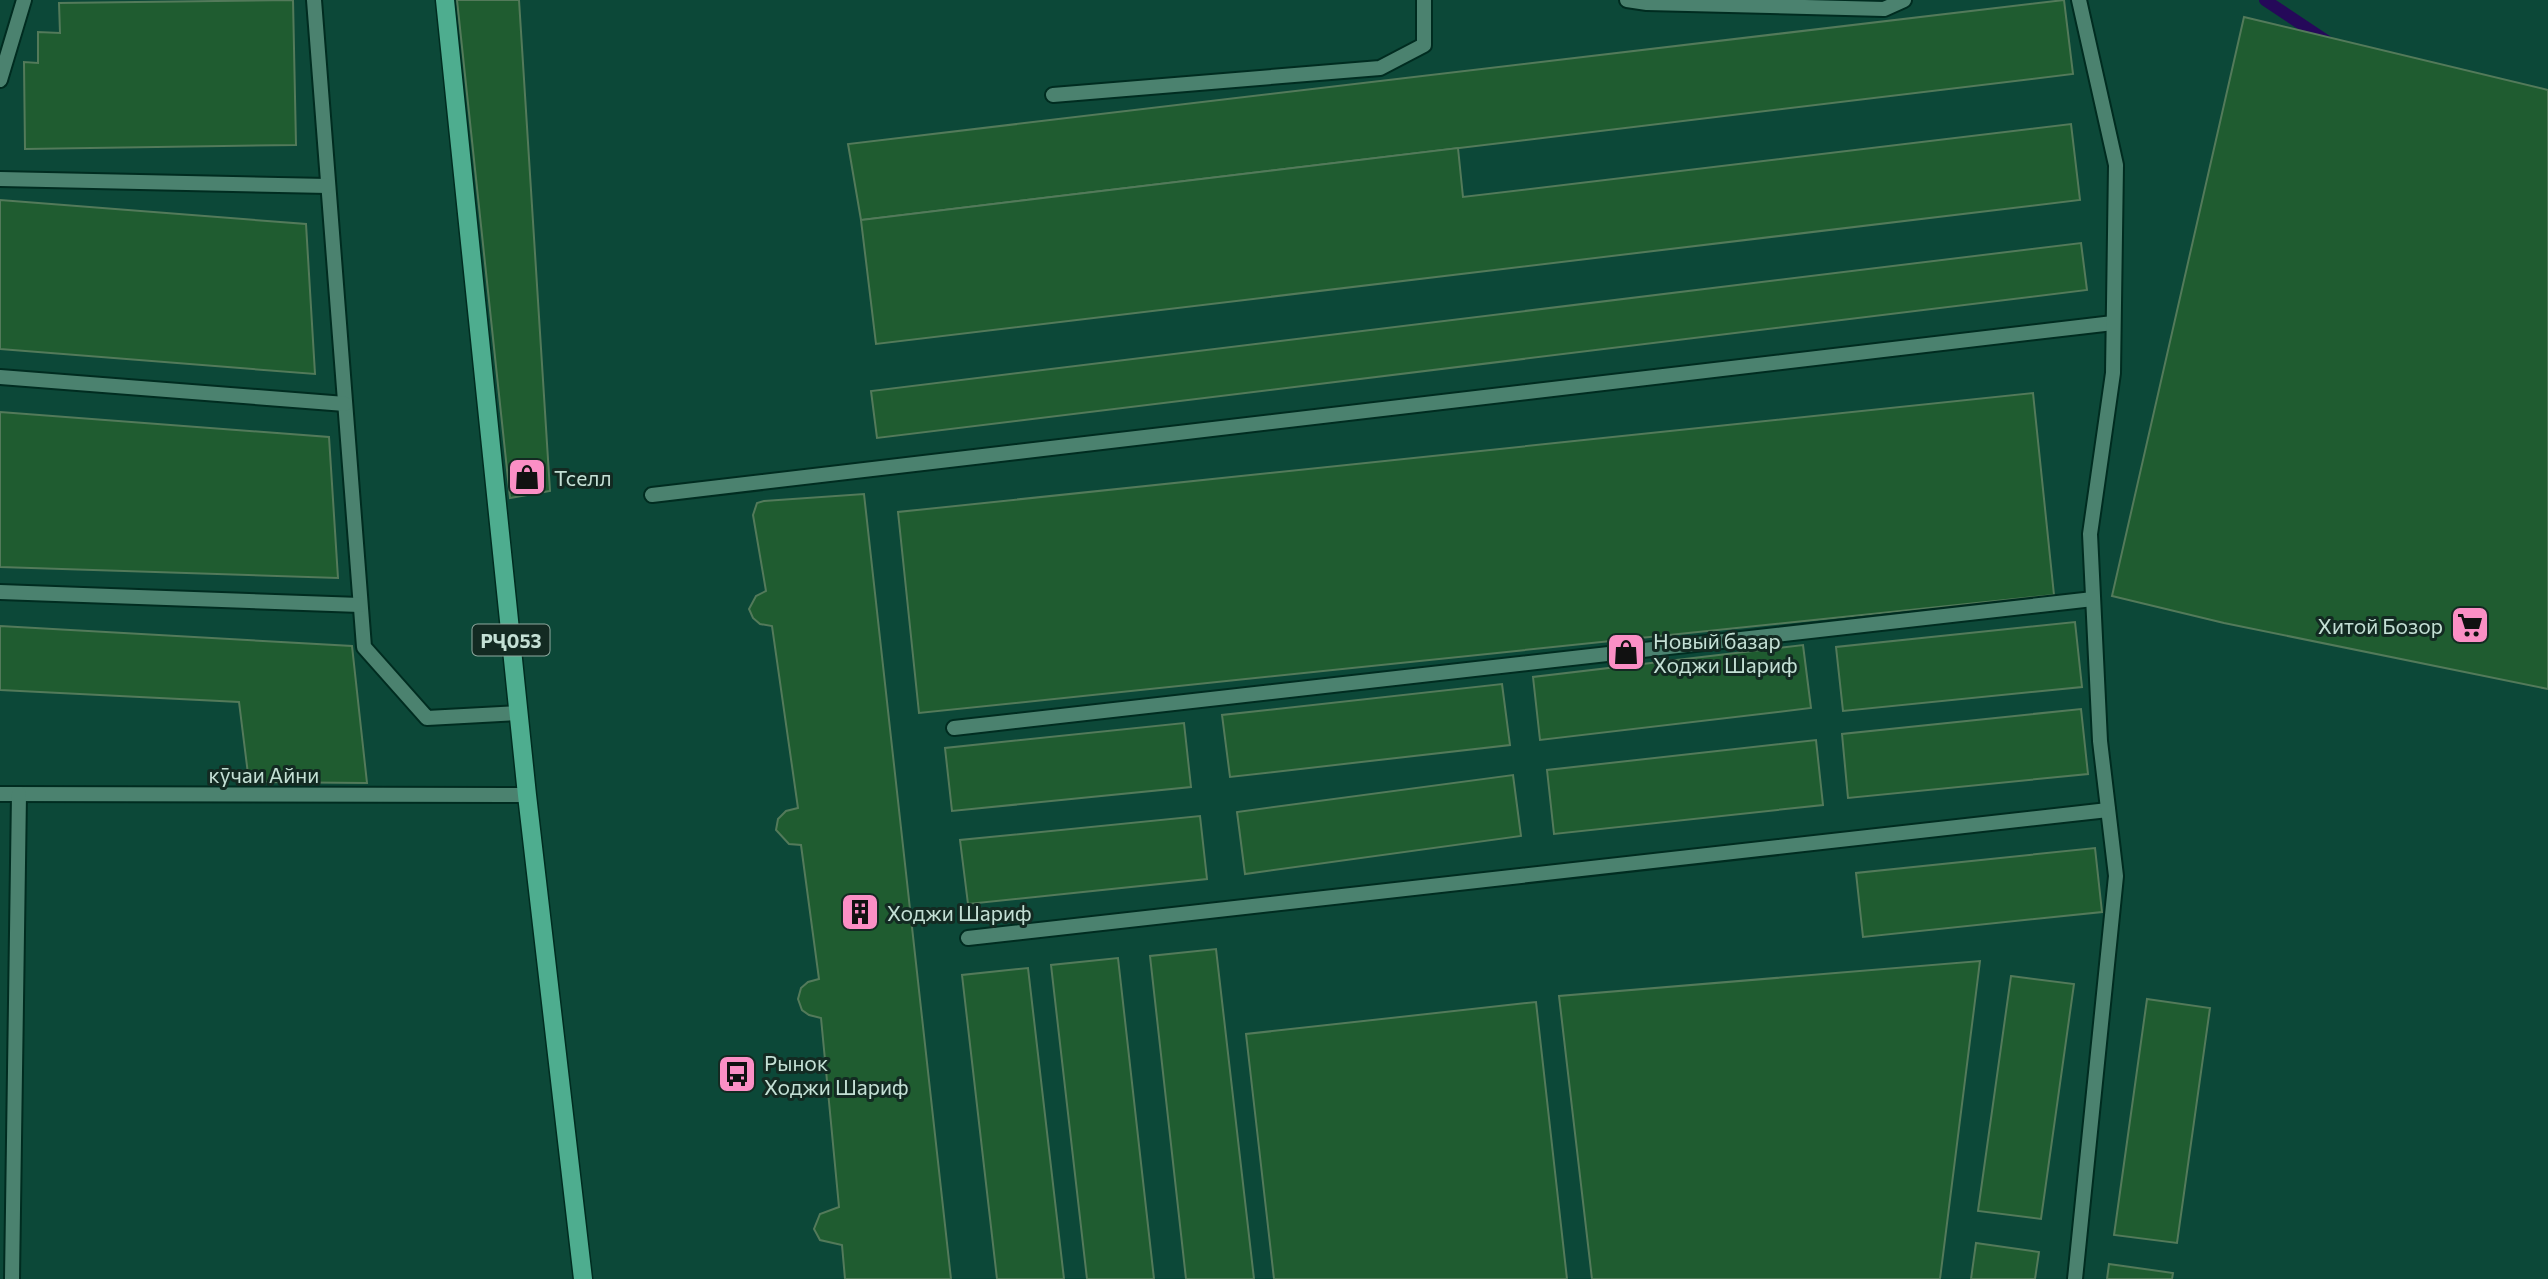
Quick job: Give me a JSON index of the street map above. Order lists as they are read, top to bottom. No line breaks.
{"streets":{"main road":["РҶ053"],"street":["кӯчаи Айни"]},"crossings":[["РҶ053","кӯчаи Айни"]],"places":{"shop":["Тселл","Новый базар Ходжи Шариф"],"supermarket":["Хитой Бозор"],"building":["Ходжи Шариф"],"bus stop":["Рынок Ходжи Шариф"]}}
